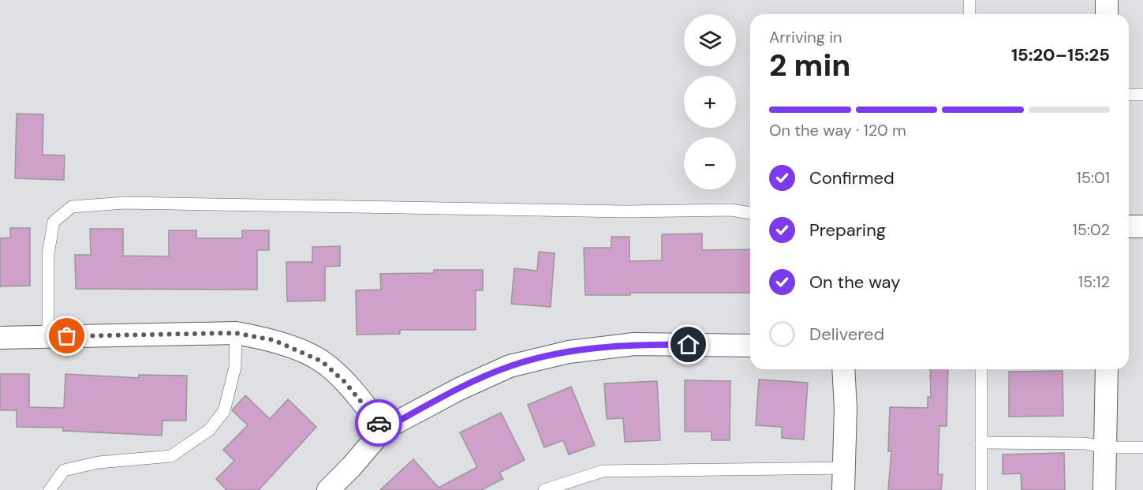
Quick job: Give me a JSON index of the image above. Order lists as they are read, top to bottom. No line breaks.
{"page":{"map_buttons":["+","−"],"heading":["2 min","Arriving in","15:20–15:25"],"bar":"On the way · 120 m","list":[["Confirmed","15:01"],["Preparing","15:02"],["On the way","15:12"],"Delivered"]}}
